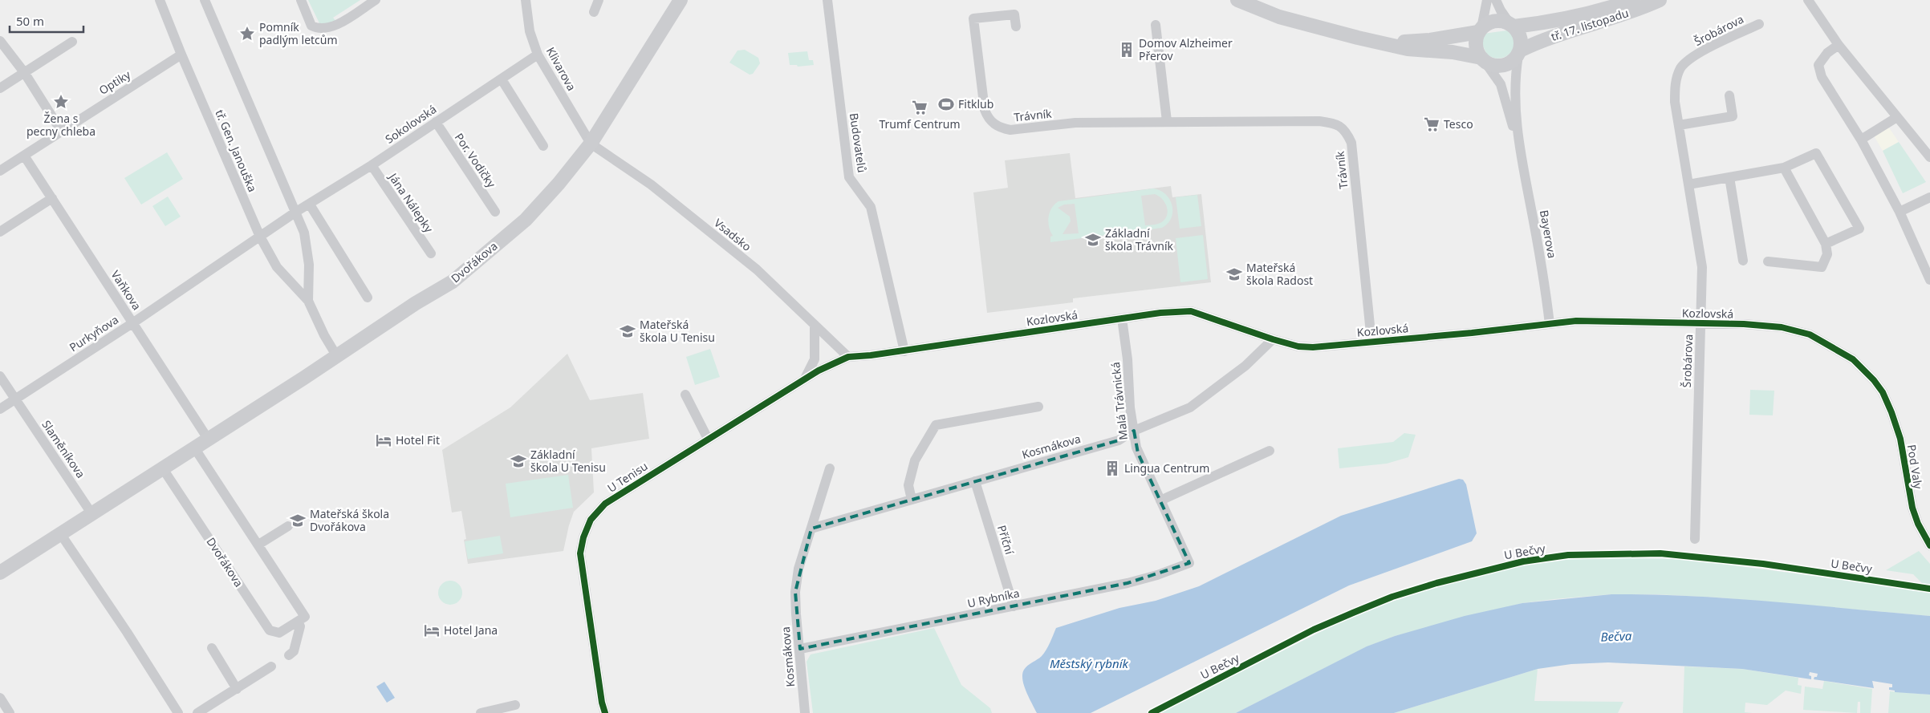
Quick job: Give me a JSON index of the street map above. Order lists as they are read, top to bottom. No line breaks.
{"streets":{"main road":["tř. 17. listopadu","Dvořákova"],"street":["Šrobárova","Klivarova","Optiky","Trávník","Sokolovská","Budovatelů","tř. Gen. Janouška","Por. Vodičky","Jána Nálepky","Bayerova","Vsadsko","Vaňkova","Kozlovská","Purkyňova","Malá Trávnická","Kosmákova","Slaměníkova","Pod Valy","U Tenisu","Příční","U Rybníka"],"cycle path":["U Bečvy"]},"crossings":[["tř. 17. listopadu","Bayerova"],["Šrobárova","Kozlovská"],["Klivarova","Sokolovská"],["Klivarova","Vsadsko"],["Klivarova","Dvořákova"],["Optiky","tř. Gen. Janouška"],["Optiky","Vaňkova"],["Trávník","Kozlovská"],["Sokolovská","tř. Gen. Janouška"],["Sokolovská","Por. Vodičky"],["Sokolovská","Jána Nálepky"],["Sokolovská","Purkyňova"],["Budovatelů","Kozlovská"],["tř. Gen. Janouška","Dvořákova"],["tř. Gen. Janouška","Purkyňova"],["Bayerova","Kozlovská"],["Vsadsko","Dvořákova"],["Vsadsko","Kozlovská"],["Vsadsko","U Tenisu"],["Dvořákova","Vaňkova"],["Dvořákova","Slaměníkova"],["Vaňkova","Purkyňova"],["Kozlovská","Malá Trávnická"],["Kozlovská","Kosmákova"],["Kozlovská","Pod Valy"],["Kozlovská","U Tenisu"],["Purkyňova","Slaměníkova"],["Malá Trávnická","Kosmákova"],["Malá Trávnická","U Rybníka"],["Kosmákova","Příční"],["Kosmákova","U Rybníka"],["Příční","U Rybníka"]],"water":["Bečva","Městský rybník"],"places":{"place":["Pomník padlým letcům","Žena s pecny chleba"],"building":["Domov Alzheimer Přerov","Lingua Centrum"],"sports":["Fitklub"],"supermarket":["Trumf Centrum","Tesco"],"school or university":["Základní škola Trávník","Mateřská škola Radost","Mateřská škola U Tenisu","Základní škola U Tenisu","Mateřská škola Dvořákova"],"hotel":["Hotel Fit","Hotel Jana"]},"scale_bar":"50 m"}
